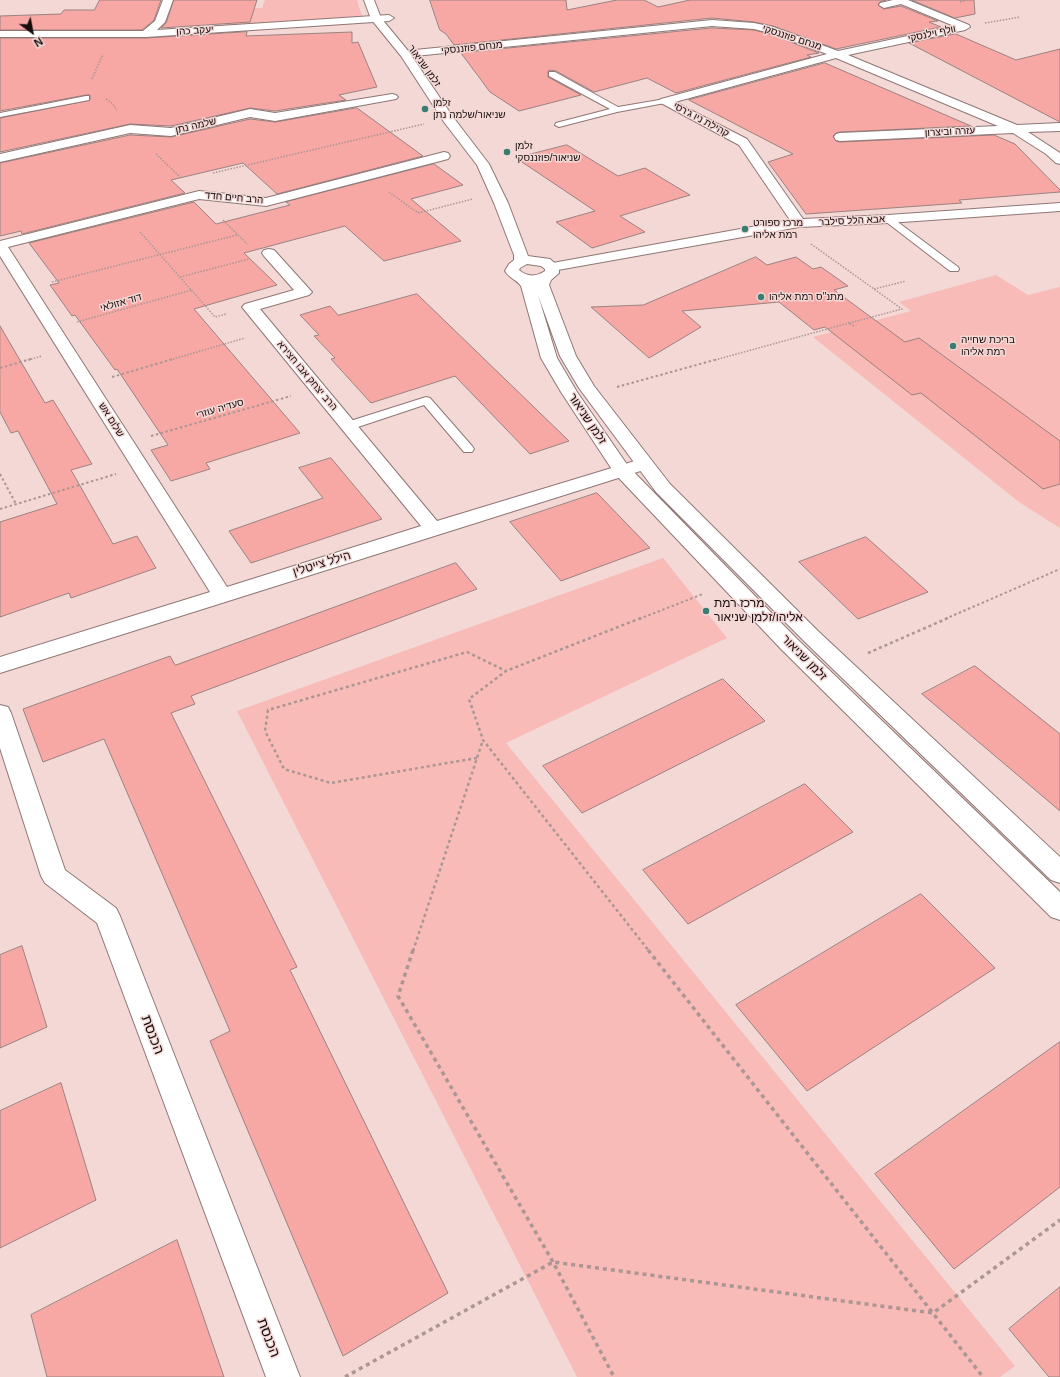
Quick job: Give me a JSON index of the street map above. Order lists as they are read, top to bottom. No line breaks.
{"streets":{"street":["יעקב כהן","וולף וילנסקי","מנחם פוזננסקי","זלמן שניאור","קהילת ניו ג'רסי","שלמה נתן","עזרה וביצרון","הרב חיים חדד","אבא הלל סילבר","הרב יצחק אבו חצירא","שלום אש","הילל צייטלין","הכנסת"],"path":["דוד אזולאי","סעדיה עוזרי"]},"crossings":[["יעקב כהן","זלמן שניאור"],["וולף וילנסקי","מנחם פוזננסקי"],["וולף וילנסקי","קהילת ניו ג'רסי"],["מנחם פוזננסקי","זלמן שניאור"],["מנחם פוזננסקי","קהילת ניו ג'רסי"],["מנחם פוזננסקי","עזרה וביצרון"],["זלמן שניאור","אבא הלל סילבר"],["זלמן שניאור","הילל צייטלין"],["קהילת ניו ג'רסי","אבא הלל סילבר"],["הרב חיים חדד","שלום אש"],["דוד אזולאי","שלום אש"],["הרב יצחק אבו חצירא","סעדיה עוזרי"],["הרב יצחק אבו חצירא","הילל צייטלין"],["סעדיה עוזרי","שלום אש"],["שלום אש","הילל צייטלין"]],"places":["זלמן שניאור/שלמה נתן","זלמן שניאור/פוזננסקי","מרכז ספורט רמת אליהו","מתנ\"ס רמת אליהו","בריכת שחייה רמת אליהו","מרכז רמת אליהו/זלמן שניאור"],"north":"bottom right"}
